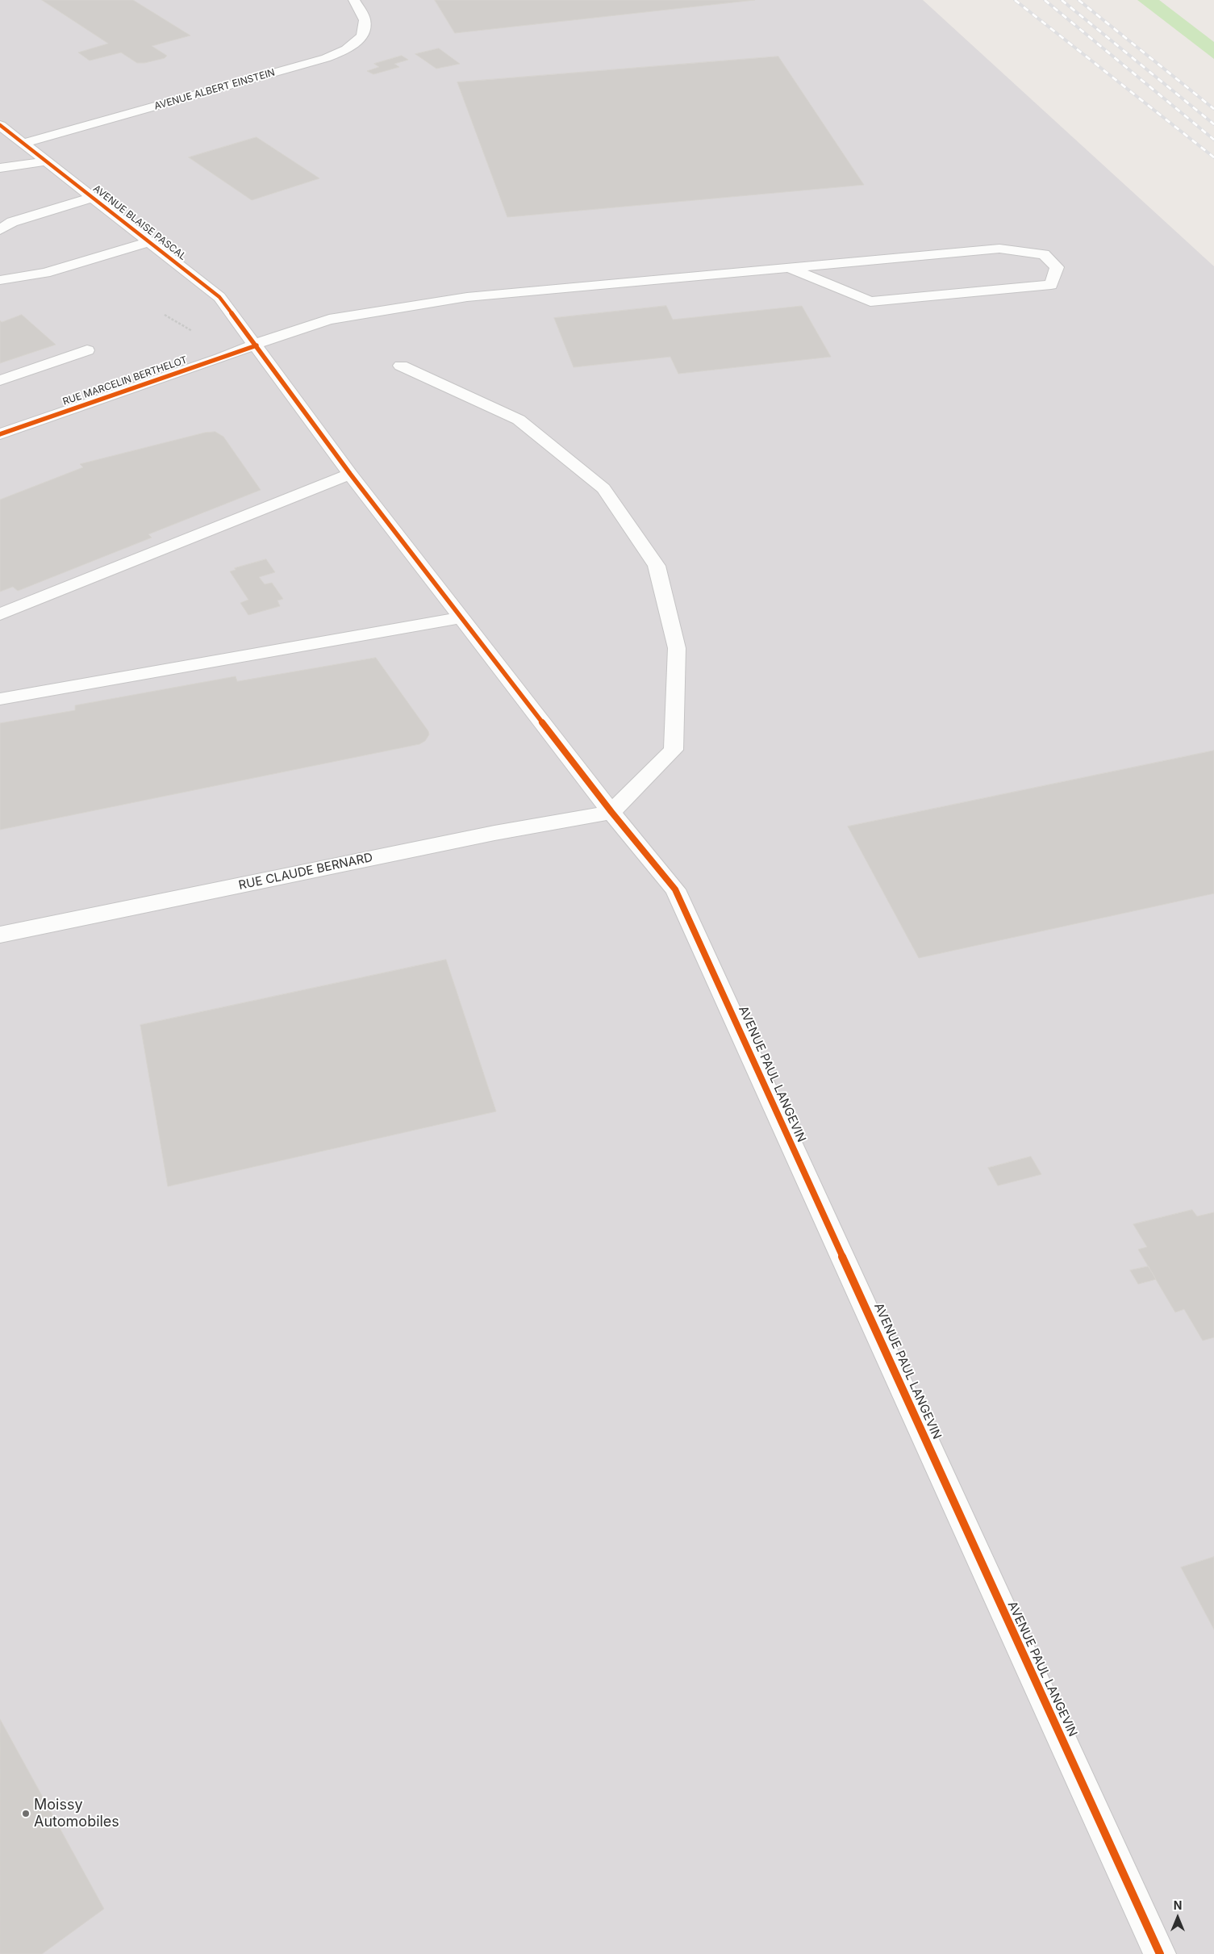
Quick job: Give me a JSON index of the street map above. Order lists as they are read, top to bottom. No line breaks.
{"streets":{"street":["AVENUE ALBERT EINSTEIN","AVENUE BLAISE PASCAL","RUE MARCELIN BERTHELOT","RUE CLAUDE BERNARD","AVENUE PAUL LANGEVIN"]},"crossings":[["AVENUE ALBERT EINSTEIN","AVENUE BLAISE PASCAL"],["AVENUE BLAISE PASCAL","RUE MARCELIN BERTHELOT"],["AVENUE BLAISE PASCAL","AVENUE PAUL LANGEVIN"],["RUE CLAUDE BERNARD","AVENUE PAUL LANGEVIN"]],"places":["Moissy Automobiles"],"north":"top"}
